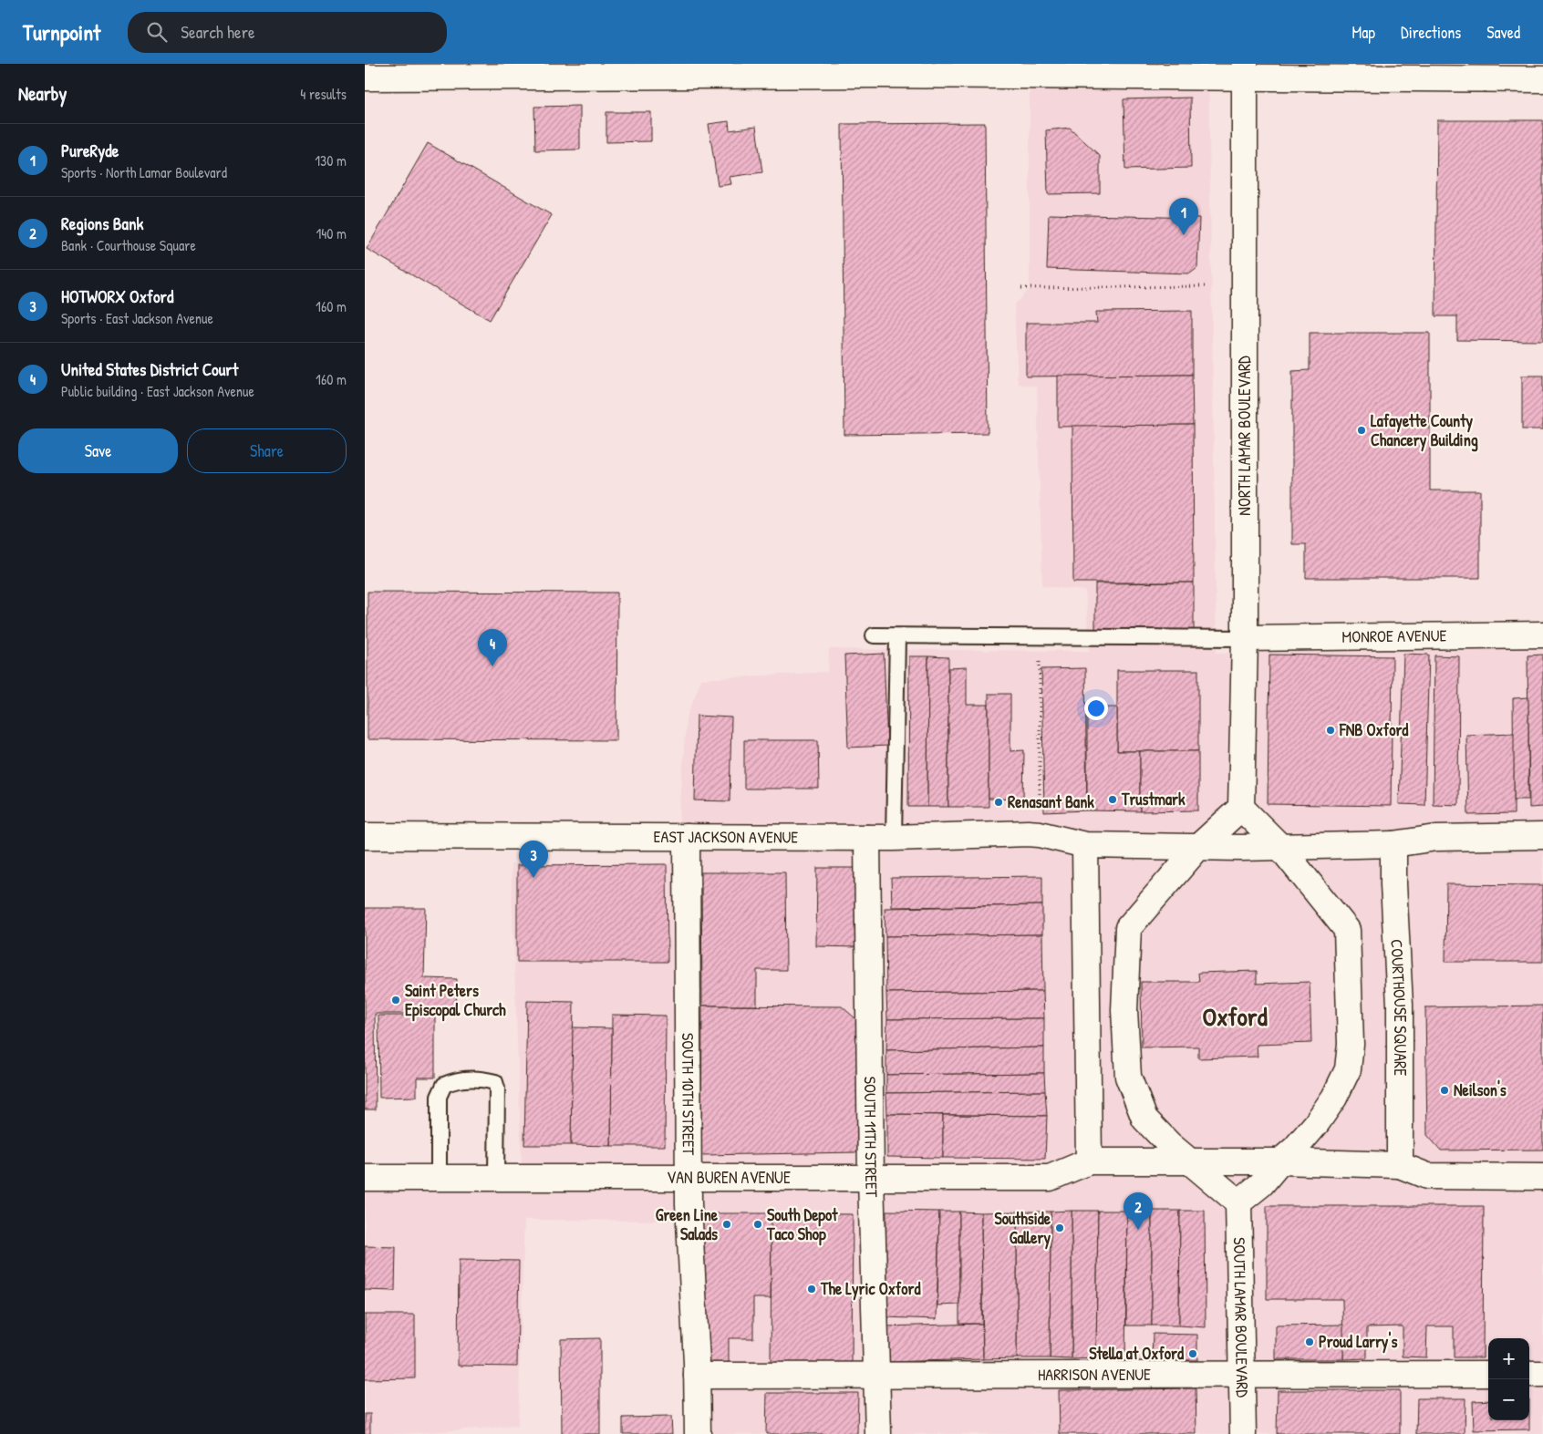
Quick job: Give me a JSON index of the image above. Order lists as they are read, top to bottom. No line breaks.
{"streets":{"street":["NORTH LAMAR BOULEVARD","MONROE AVENUE","EAST JACKSON AVENUE","COURTHOUSE SQUARE","SOUTH 10TH STREET","SOUTH 11TH STREET","VAN BUREN AVENUE","SOUTH LAMAR BOULEVARD","HARRISON AVENUE"]},"crossings":[["NORTH LAMAR BOULEVARD","MONROE AVENUE"],["EAST JACKSON AVENUE","SOUTH 10TH STREET"],["EAST JACKSON AVENUE","SOUTH 11TH STREET"],["SOUTH 10TH STREET","VAN BUREN AVENUE"],["SOUTH 10TH STREET","HARRISON AVENUE"],["SOUTH 11TH STREET","VAN BUREN AVENUE"],["SOUTH 11TH STREET","HARRISON AVENUE"],["SOUTH LAMAR BOULEVARD","HARRISON AVENUE"]],"districts":["Oxford"],"places":["Lafayette County Chancery Building","FNB Oxford","Trustmark","Renasant Bank","Saint Peters Episcopal Church","Neilson's","Green Line Salads","South Depot Taco Shop","Southside Gallery","The Lyric Oxford","Proud Larry's","Stella at Oxford"],"page":{"header":"Turnpoint","search":"Search here","nav":["Map","Directions","Saved"],"heading":["Nearby","4 results"],"list":[{"mark":"1","name":"PureRyde","note":"Sports · North Lamar Boulevard","value":"130 m"},{"mark":"2","name":"Regions Bank","note":"Bank · Courthouse Square","value":"140 m"},{"mark":"3","name":"HOTWORX Oxford","note":"Sports · East Jackson Avenue","value":"160 m"},{"mark":"4","name":"United States District Court","note":"Public building · East Jackson Avenue","value":"160 m"}],"pins":["1","4","3","2"],"buttons":["Save","Share"],"map_buttons":["+","−"]}}
